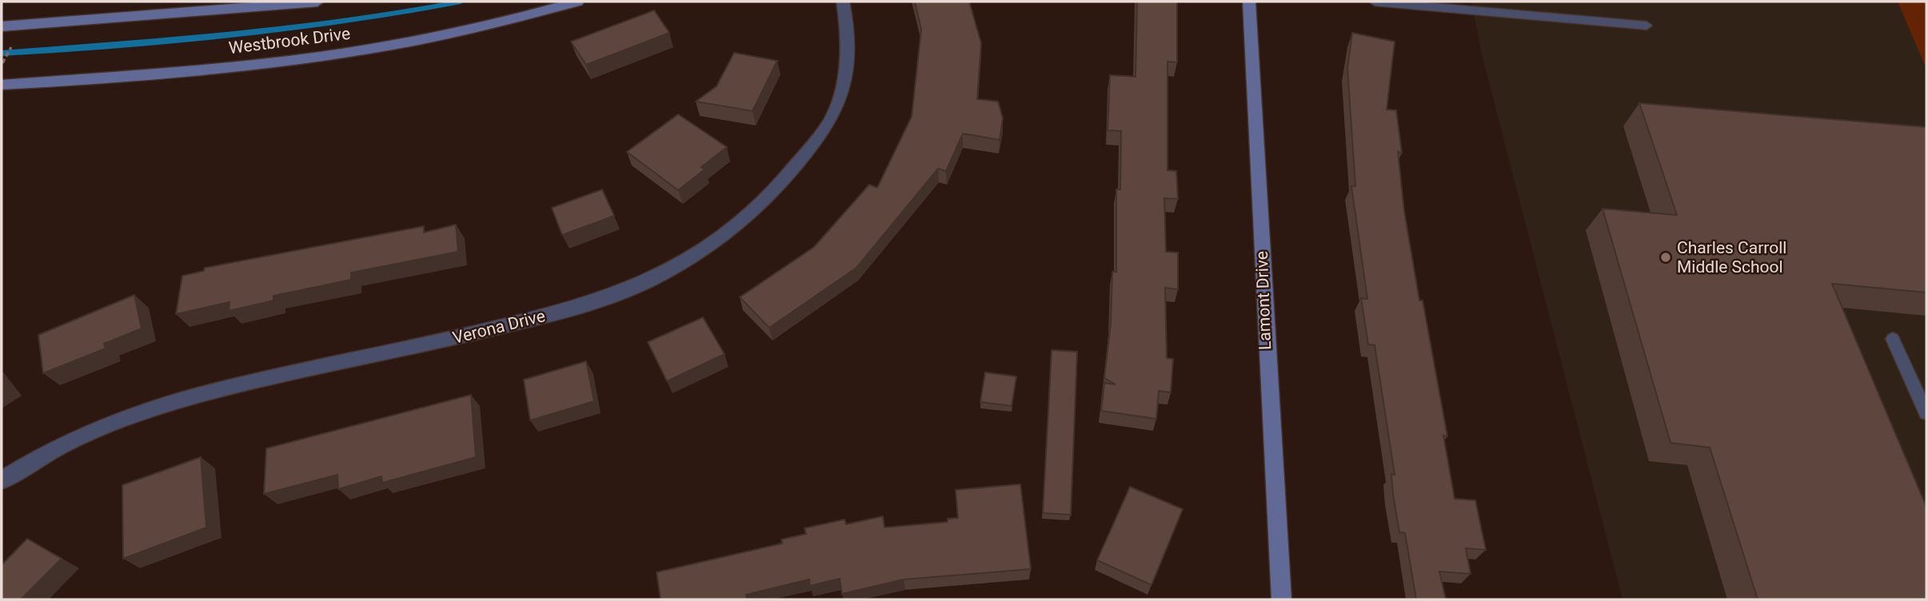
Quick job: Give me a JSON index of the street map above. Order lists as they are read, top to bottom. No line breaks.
{"streets":{"street":["Westbrook Drive","Lamont Drive","Verona Drive"]},"places":["Charles Carroll Middle School"]}
